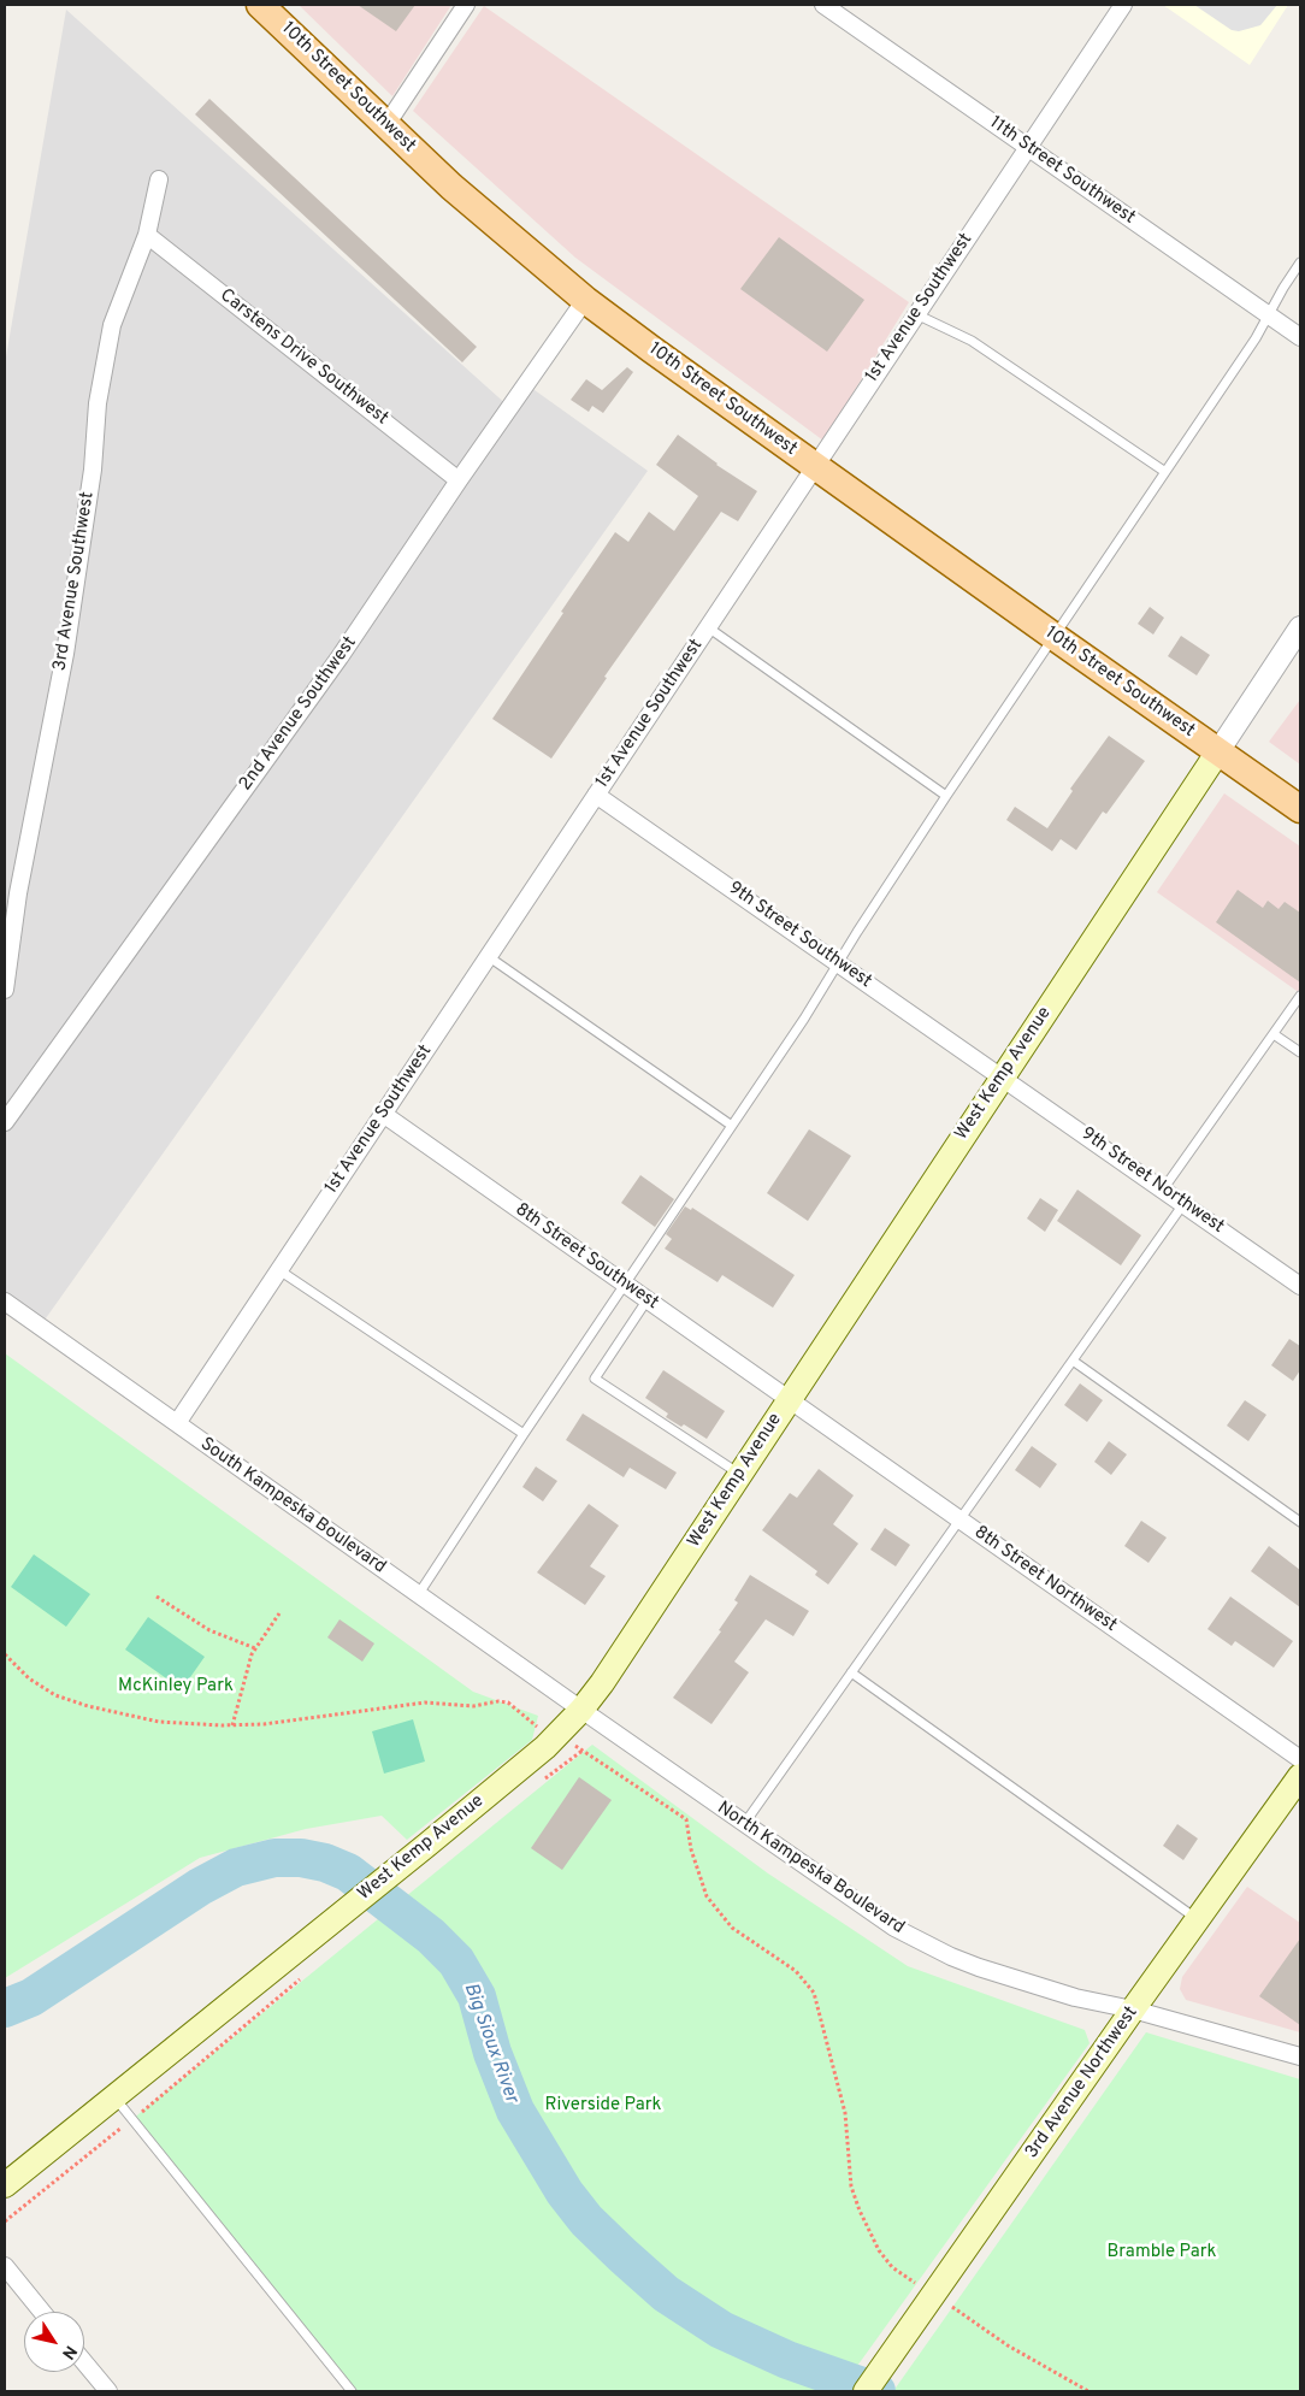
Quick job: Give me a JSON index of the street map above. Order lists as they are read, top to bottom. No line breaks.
{"streets":{"main road":["10th Street Southwest","West Kemp Avenue","3rd Avenue Northwest"],"street":["11th Street Southwest","1st Avenue Southwest","Carstens Drive Southwest","3rd Avenue Southwest","2nd Avenue Southwest","9th Street Southwest","9th Street Northwest","8th Street Southwest","South Kampeska Boulevard","8th Street Northwest","North Kampeska Boulevard"]},"crossings":[["10th Street Southwest","1st Avenue Southwest"],["10th Street Southwest","2nd Avenue Southwest"],["10th Street Southwest","West Kemp Avenue"],["11th Street Southwest","1st Avenue Southwest"],["1st Avenue Southwest","9th Street Southwest"],["1st Avenue Southwest","8th Street Southwest"],["1st Avenue Southwest","South Kampeska Boulevard"],["Carstens Drive Southwest","3rd Avenue Southwest"],["Carstens Drive Southwest","2nd Avenue Southwest"],["9th Street Southwest","West Kemp Avenue"],["9th Street Southwest","9th Street Northwest"],["West Kemp Avenue","9th Street Northwest"],["West Kemp Avenue","8th Street Southwest"],["West Kemp Avenue","South Kampeska Boulevard"],["West Kemp Avenue","8th Street Northwest"],["West Kemp Avenue","North Kampeska Boulevard"],["8th Street Southwest","8th Street Northwest"],["South Kampeska Boulevard","North Kampeska Boulevard"],["North Kampeska Boulevard","3rd Avenue Northwest"]],"water":["Big Sioux River"],"parks":["McKinley Park","Riverside Park","Bramble Park"],"north":"bottom right"}
